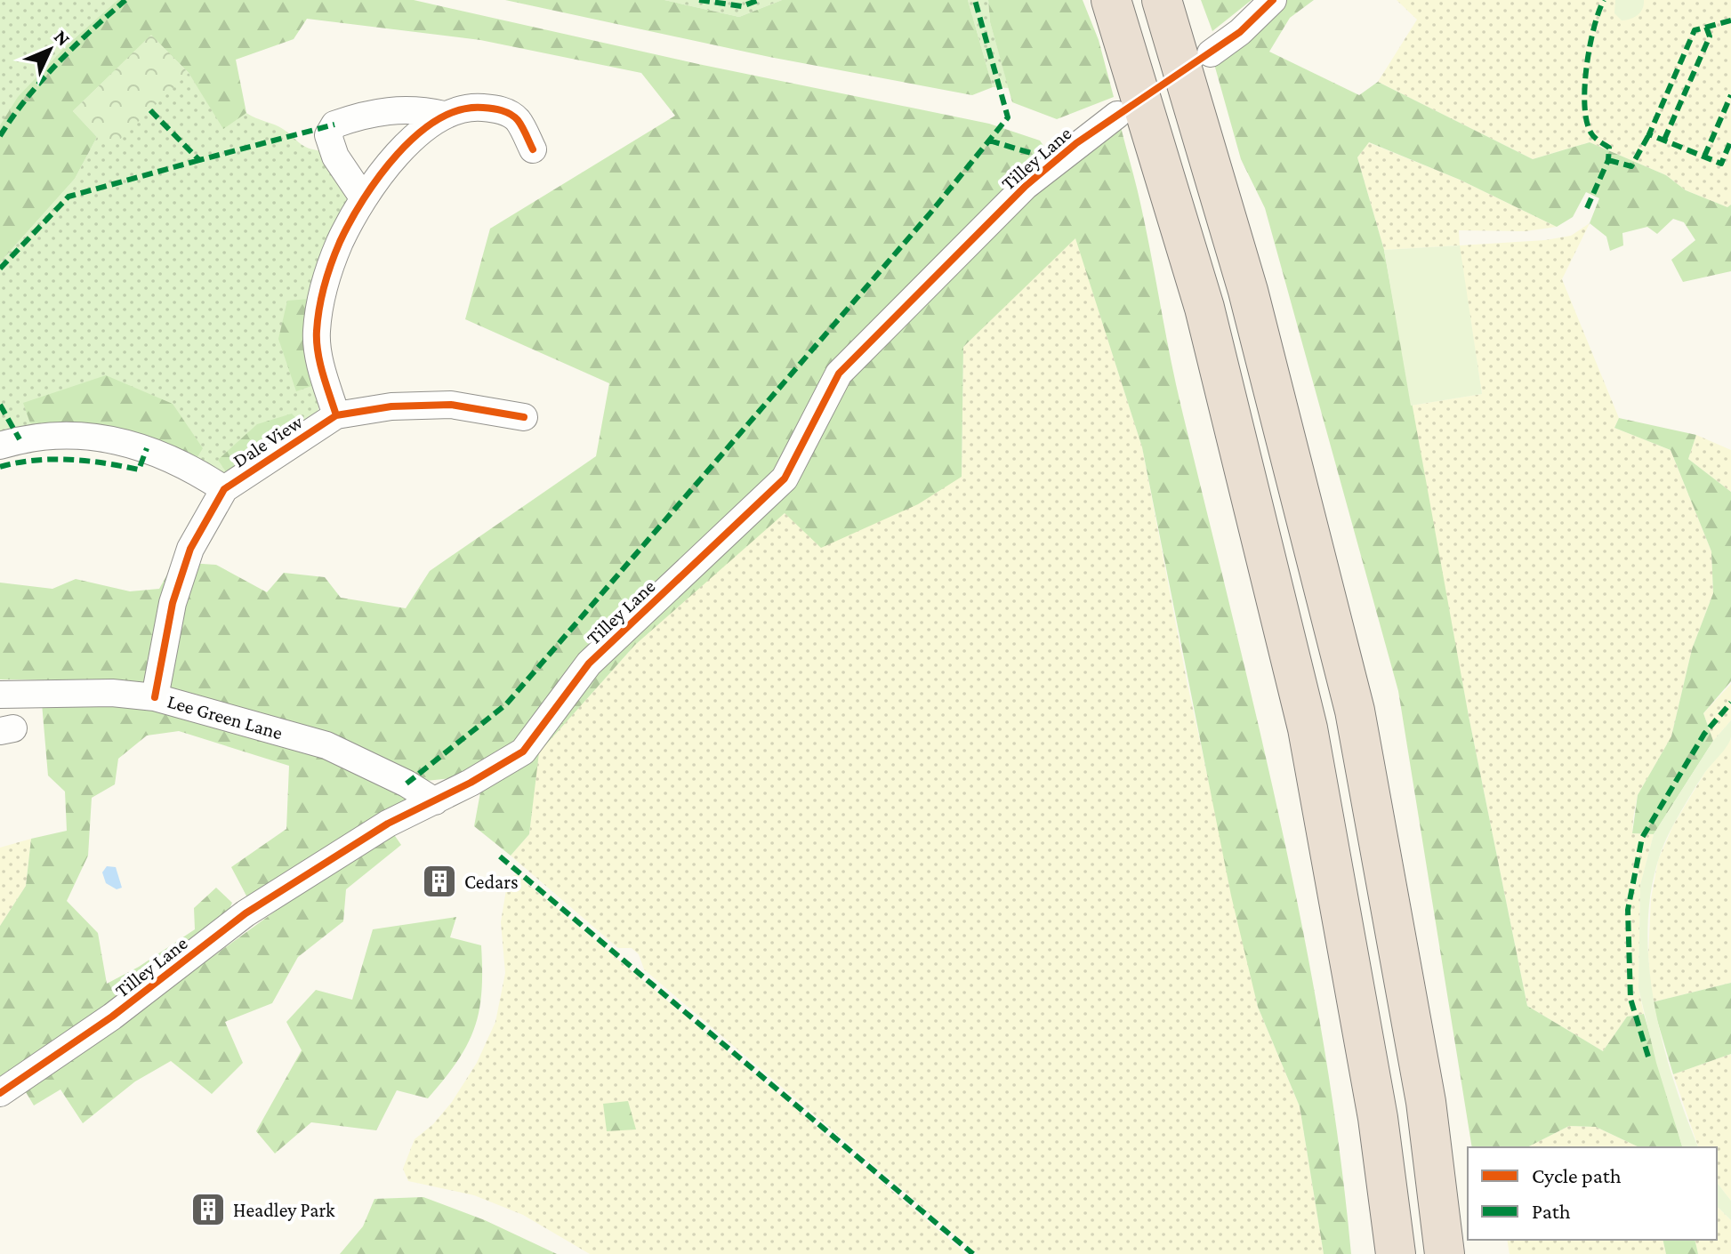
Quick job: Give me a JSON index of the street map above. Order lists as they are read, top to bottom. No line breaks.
{"streets":{"street":["Tilley Lane","Dale View","Lee Green Lane"]},"crossings":[["Tilley Lane","Lee Green Lane"],["Dale View","Lee Green Lane"]],"places":{"building":["Cedars","Headley Park"]},"legend":["Cycle path","Path"],"north":"top right"}
